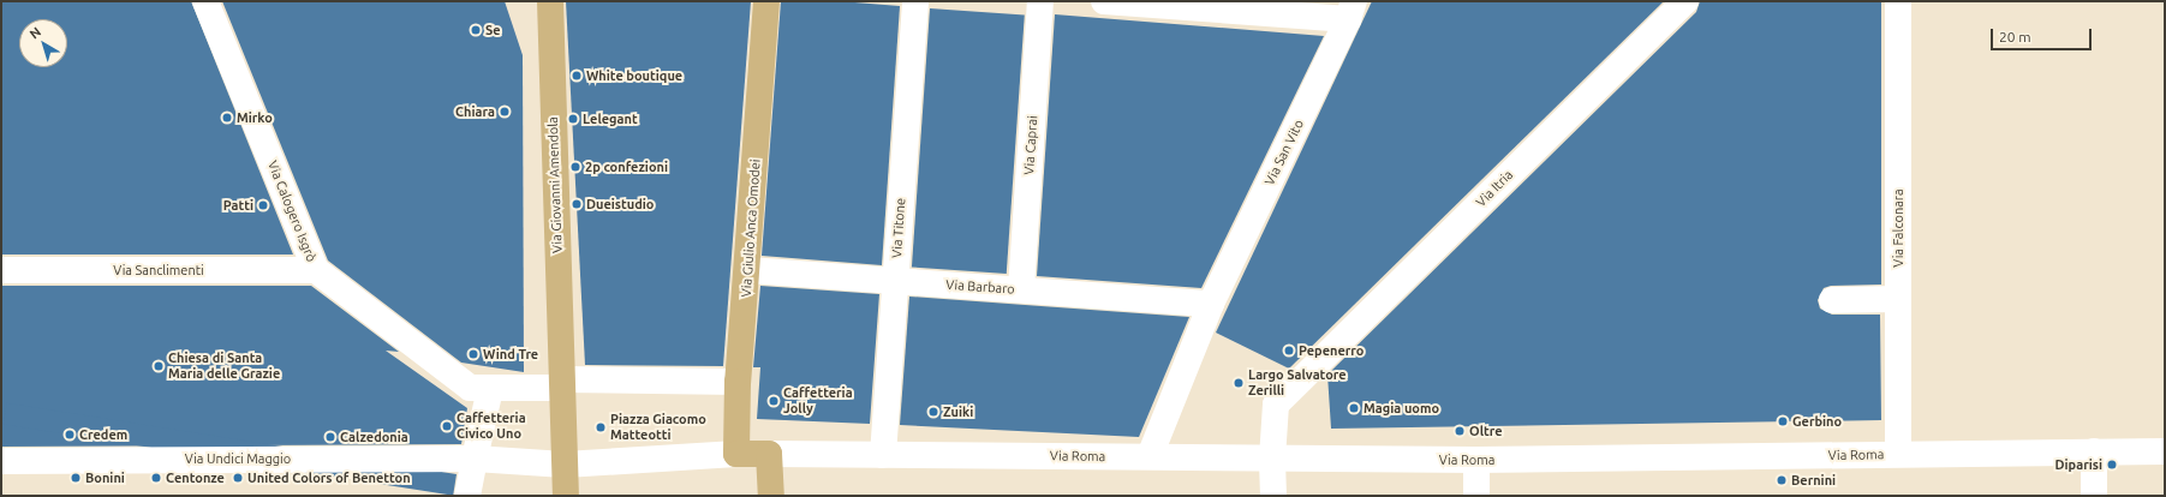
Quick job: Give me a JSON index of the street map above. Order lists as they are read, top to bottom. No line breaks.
{"streets":{"main road":["Via Giovanni Amendola","Via Giulio Anca Omodei"],"street":["Via Caprai","Via San Vito","Via Itria","Via Calogero Isgrò","Via Titone","Via Falconara","Via Sanclimenti","Via Barbaro","Via Roma","Via Undici Maggio"]},"crossings":[["Via Caprai","Via Barbaro"],["Via San Vito","Via Barbaro"],["Via San Vito","Via Roma"],["Via Giovanni Amendola","Via Undici Maggio"],["Via Itria","Via Roma"],["Via Calogero Isgrò","Via Sanclimenti"],["Via Giulio Anca Omodei","Via Barbaro"],["Via Titone","Via Barbaro"],["Via Titone","Via Roma"],["Via Falconara","Via Roma"]],"places":["Se","White boutique","Chiara","Mirko","Lelegant","2p confezioni","Dueistudio","Patti","Pepenerro","Wind Tre","Chiesa di Santa Maria delle Grazie","Largo Salvatore Zerilli","Caffetteria Jolly","Magia uomo","Zuiki","Gerbino","Caffetteria Civico Uno","Piazza Giacomo Matteotti","Oltre","Credem","Calzedonia","Diparisi","Bonini","Centonze","United Colors of Benetton","Bernini"],"scale_bar":"20 m","north":"top left"}
